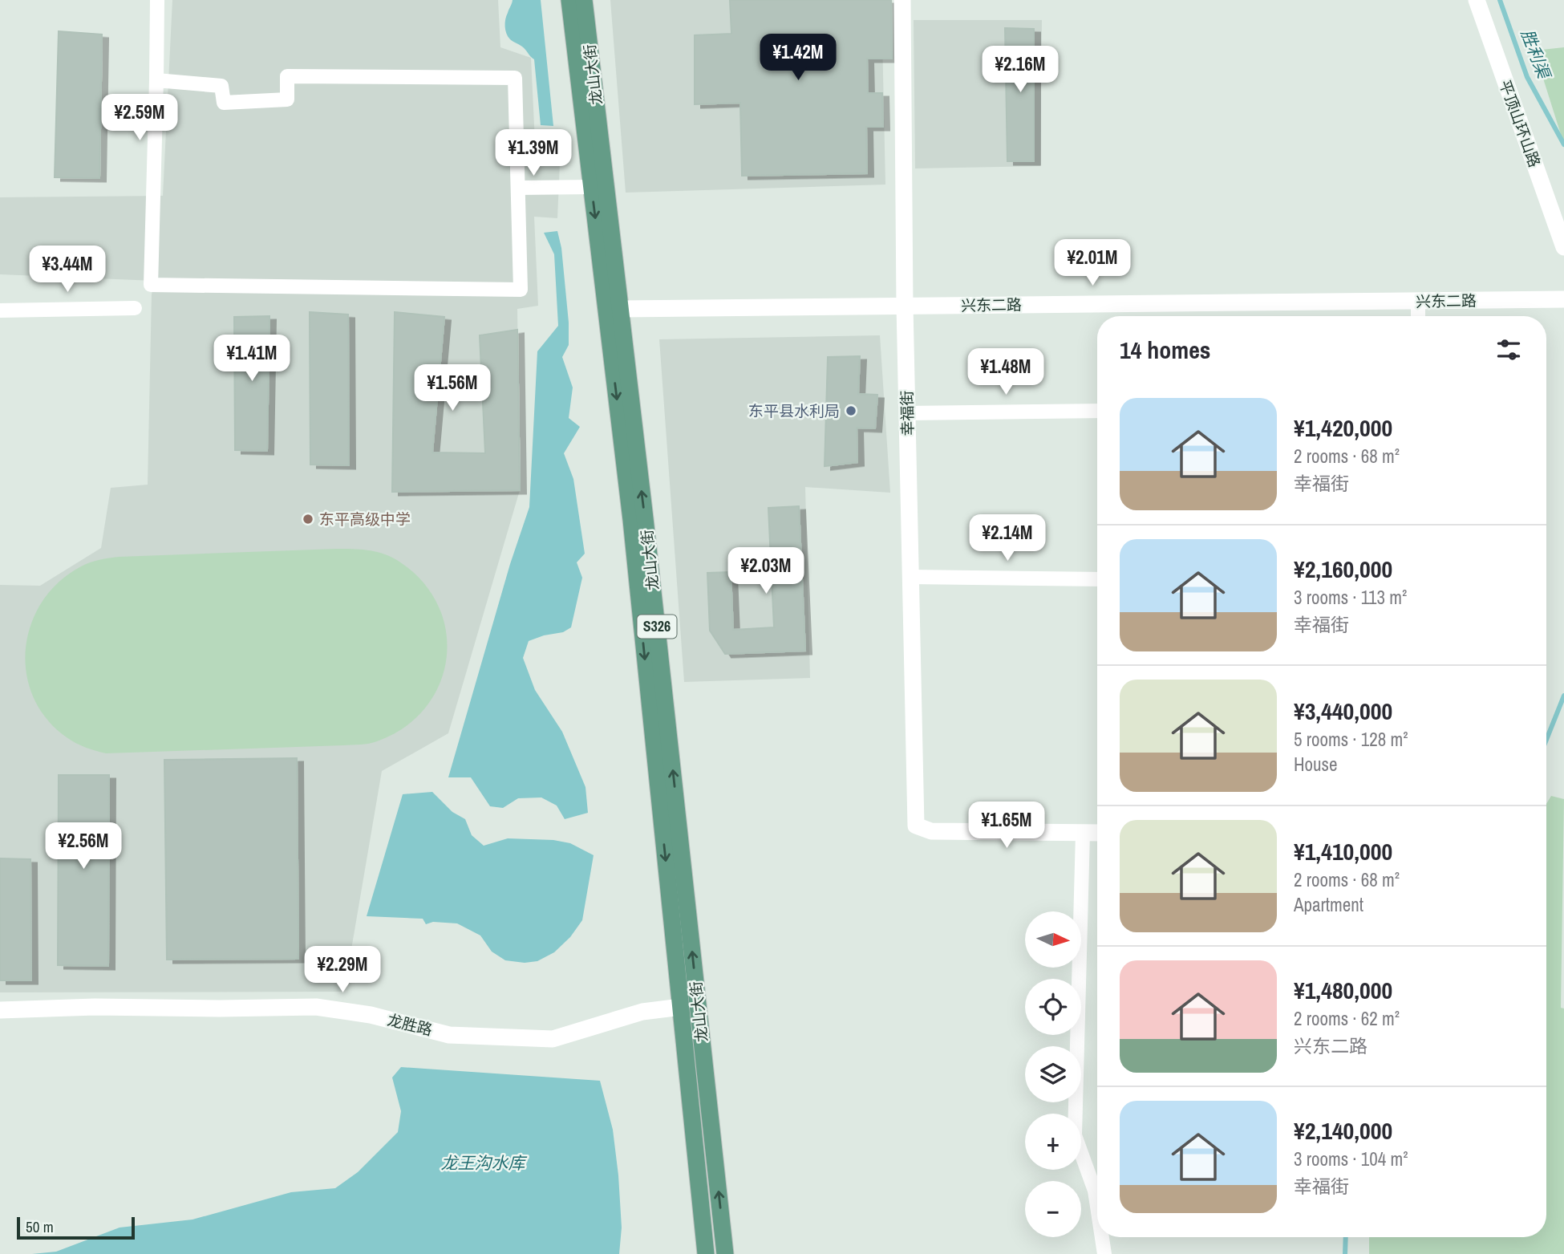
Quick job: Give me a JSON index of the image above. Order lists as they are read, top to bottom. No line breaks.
{"streets":{"main road":["龙山大街","S326"],"street":["平顶山环山路","兴东二路","幸福街","龙胜路"]},"crossings":[["龙山大街","兴东二路"],["龙山大街","龙胜路"],["兴东二路","幸福街"]],"water":["胜利渠","龙王沟水库"],"places":["东平县水利局","东平高级中学"],"scale_bar":"50 m","north":"right","page":{"price":["¥1.42M","¥2.16M","¥2.59M","¥1.39M","¥2.01M","¥3.44M","¥1.41M","¥1.48M","¥1.56M","¥2.14M","¥2.03M","¥1.65M","¥2.56M","¥2.29M"],"heading":"14 homes","list":[{"name":"¥1,420,000","note":"2 rooms · 68 m² · 幸福街"},{"name":"¥2,160,000","note":"3 rooms · 113 m² · 幸福街"},{"name":"¥3,440,000","note":"5 rooms · 128 m² · House"},{"name":"¥1,410,000","note":"2 rooms · 68 m² · Apartment"},{"name":"¥1,480,000","note":"2 rooms · 62 m² · 兴东二路"},{"name":"¥2,140,000","note":"3 rooms · 104 m² · 幸福街"}],"map_buttons":["+","−"],"scale":"50 m"}}
